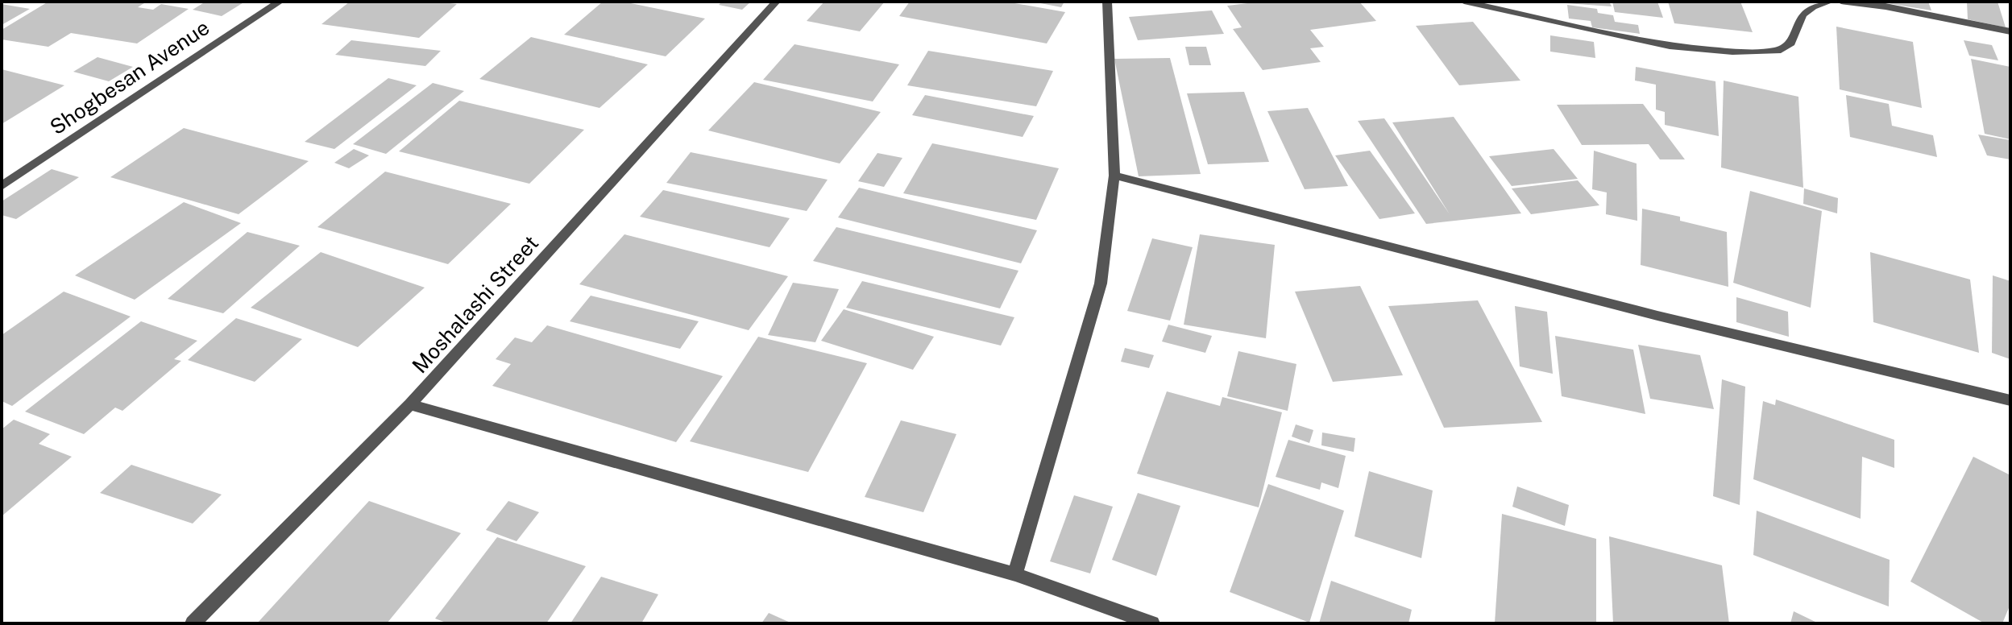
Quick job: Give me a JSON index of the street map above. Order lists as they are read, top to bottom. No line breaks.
{"streets":{"street":["Shogbesan Avenue","Moshalashi Street"]}}
